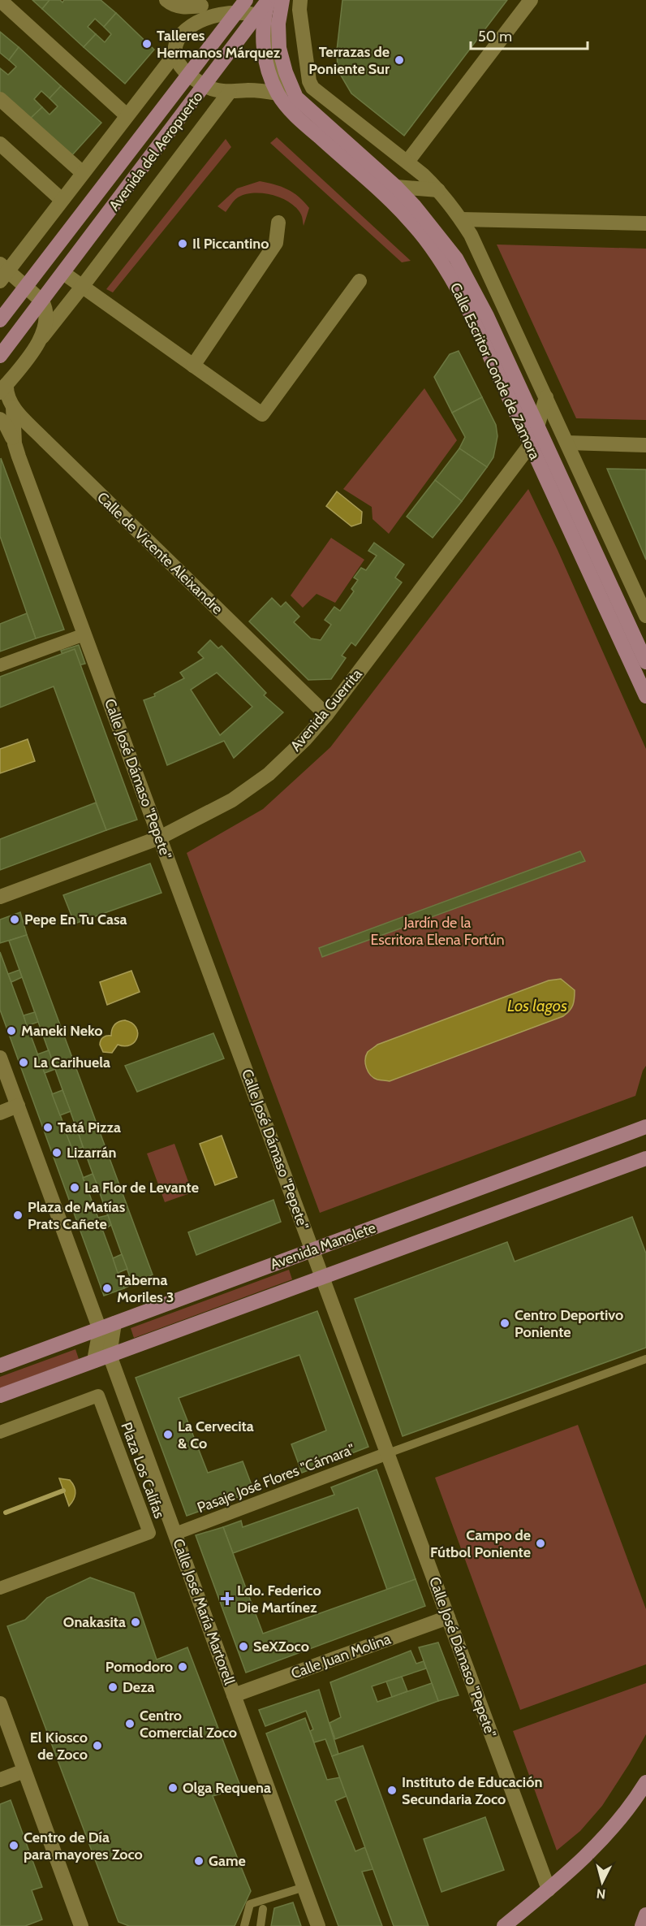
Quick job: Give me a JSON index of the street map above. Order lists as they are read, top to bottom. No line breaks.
{"streets":{"main road":["Avenida del Aeropuerto","Calle Escritor Conde de Zamora","Avenida Manolete"],"street":["Calle de Vicente Aleixandre","Avenida Guerrita","Calle José Dámaso \"Pepete\"","Plaza Los Califas","Pasaje José Flores \"Cámara\"","Calle José María Martorell","Calle Juan Molina"]},"crossings":[["Avenida del Aeropuerto","Calle de Vicente Aleixandre"],["Calle Escritor Conde de Zamora","Avenida Guerrita"],["Calle de Vicente Aleixandre","Avenida Guerrita"],["Calle de Vicente Aleixandre","Calle José Dámaso \"Pepete\""],["Avenida Guerrita","Calle José Dámaso \"Pepete\""],["Calle José Dámaso \"Pepete\"","Avenida Manolete"],["Calle José Dámaso \"Pepete\"","Pasaje José Flores \"Cámara\""],["Calle José Dámaso \"Pepete\"","Calle Juan Molina"],["Avenida Manolete","Calle José María Martorell"],["Pasaje José Flores \"Cámara\"","Calle José María Martorell"],["Calle José María Martorell","Calle Juan Molina"]],"water":["Los lagos"],"parks":["Jardín de la Escritora Elena Fortún"],"places":{"other":["Talleres Hermanos Márquez","Terrazas de Poniente Sur","Il Piccantino","Pepe En Tu Casa","Maneki Neko","La Carihuela","Tatá Pizza","Lizarrán","La Flor de Levante","Plaza de Matías Prats Cañete","Taberna Moriles 3","Centro Deportivo Poniente","La Cervecita & Co","Campo de Fútbol Poniente","Onakasita","SeXZoco","Pomodoro","Deza","Centro Comercial Zoco","El Kiosco de Zoco","Olga Requena","Instituto de Educación Secundaria Zoco","Centro de Día para mayores Zoco","Game"],"health":["Ldo. Federico Die Martínez"]},"scale_bar":"50 m","north":"bottom"}
